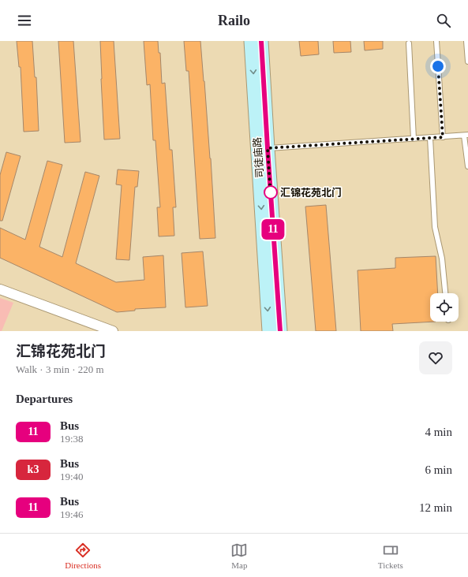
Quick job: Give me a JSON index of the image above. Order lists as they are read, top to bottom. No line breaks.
{"streets":{"main road":["司徒庙路"]},"places":["汇锦花苑北门"],"lines":["bus line 11"],"page":{"header":"Railo","on_map":"11","heading":[["汇锦花苑北门","Walk · 3 min · 220 m"],"Departures"],"list":[{"mark":"11","name":"Bus","note":"19:38","value":"4 min"},{"mark":"k3","name":"Bus","note":"19:40","value":"6 min"},{"mark":"11","name":"Bus","note":"19:46","value":"12 min"}],"tabs":["Directions","Map","Tickets"]}}
